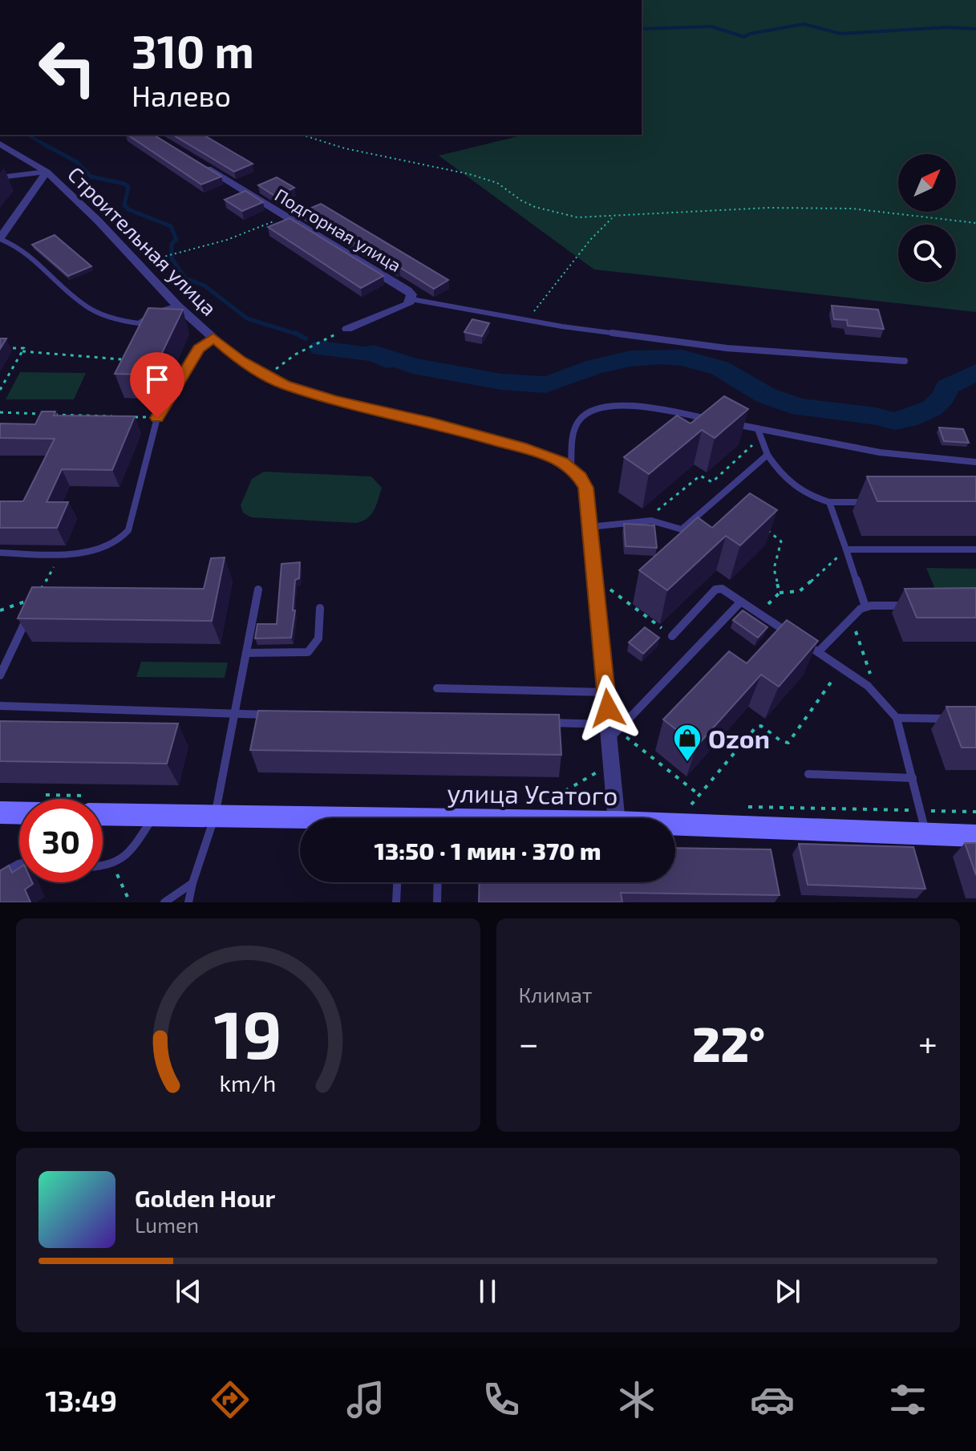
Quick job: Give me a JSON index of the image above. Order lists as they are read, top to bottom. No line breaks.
{"streets":{"street":["Подгорная улица","Строительная улица","улица Усатого"]},"places":{"shop":["Ozon"]},"north":"top right","page":{"turn":["310 m","Налево"],"limit":"30","trip":"13:50 · 1 мин · 370 m","tile":"Климат","heat":["−","22°","+"],"song":["Golden Hour","Lumen"],"tabs":"13:49","gauge":["19","km/h"]}}
